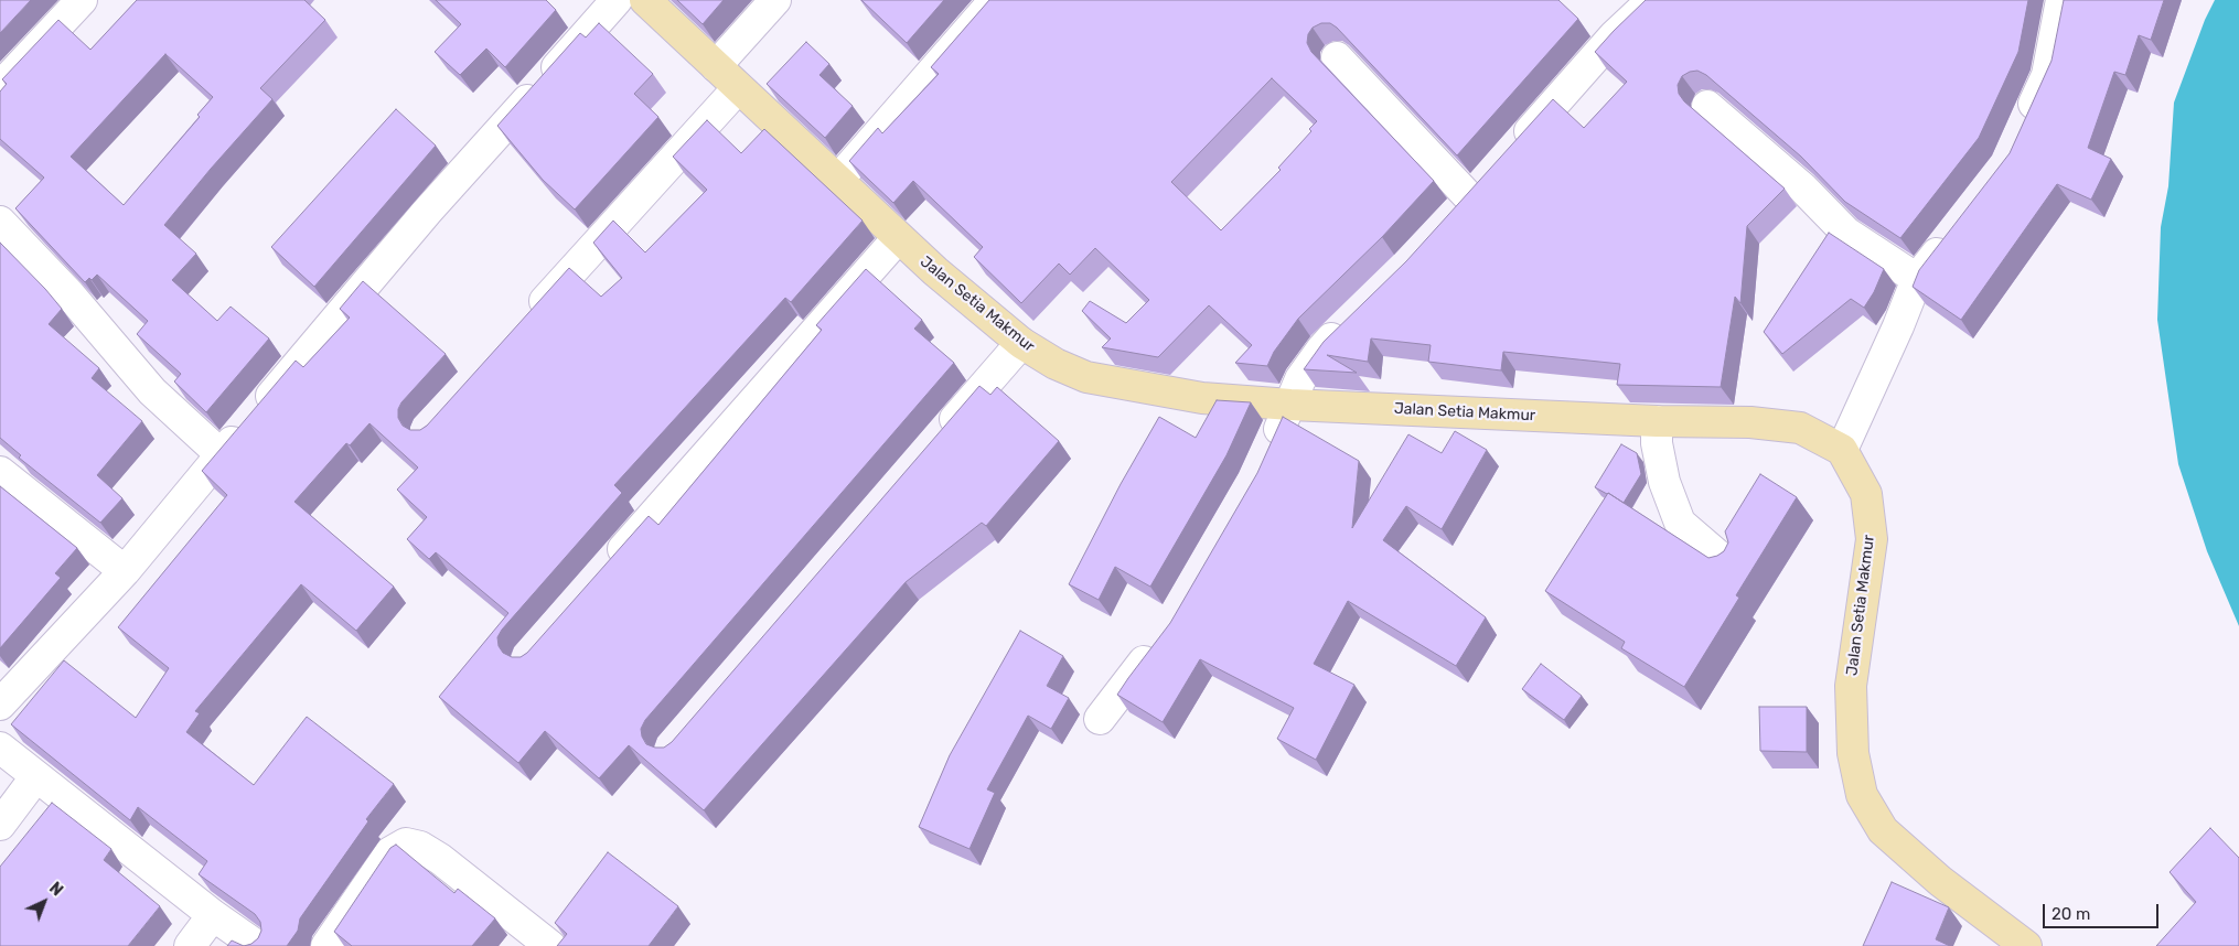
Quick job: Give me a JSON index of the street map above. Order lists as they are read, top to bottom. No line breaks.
{"streets":{"main road":["Jalan Setia Makmur"]},"scale_bar":"20 m","north":"top right"}
